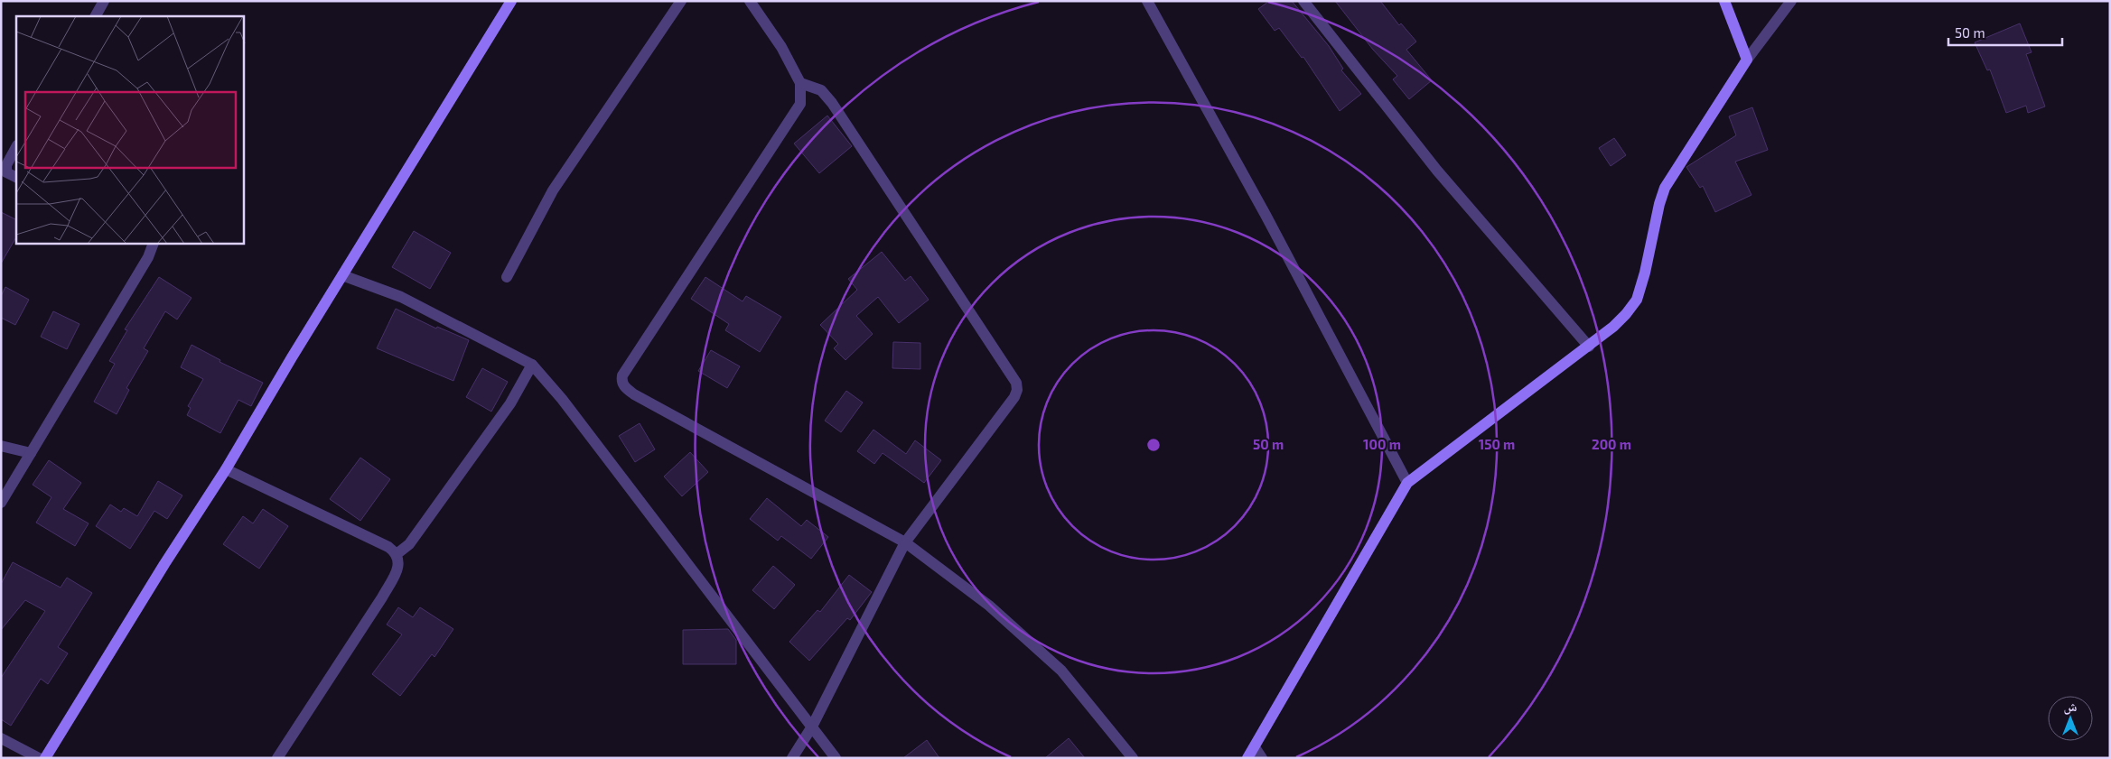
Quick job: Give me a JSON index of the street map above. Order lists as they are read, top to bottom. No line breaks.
{"scale_bar":"50 m","north":"top","rings":["50 m","100 m","150 m","200 m"]}
